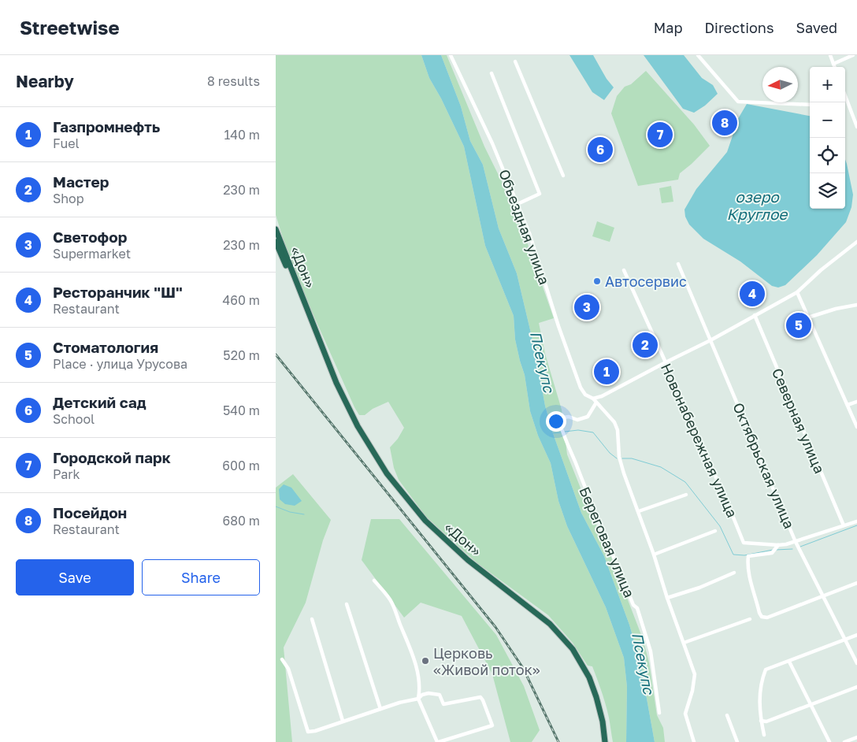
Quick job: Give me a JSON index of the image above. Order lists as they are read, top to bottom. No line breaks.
{"streets":{"highway":["«Дон»"],"street":["Объездная улица","Северная улица","Новонабережная улица","Октябрьская улица","Береговая улица"]},"crossings":[["Объездная улица","Береговая улица"]],"water":["озеро Круглое","Псекупс"],"places":["Автосервис","Церковь «Живой поток»"],"north":"left","page":{"header":"Streetwise","nav":["Map","Directions","Saved"],"heading":["Nearby","8 results"],"map_buttons":["+","−"],"list":[{"mark":"1","name":"Газпромнефть","note":"Fuel","value":"140 m"},{"mark":"2","name":"Мастер","note":"Shop","value":"230 m"},{"mark":"3","name":"Светофор","note":"Supermarket","value":"230 m"},{"mark":"4","name":"Ресторанчик \"Ш\"","note":"Restaurant","value":"460 m"},{"mark":"5","name":"Стоматология","note":"Place · улица Урусова","value":"520 m"},{"mark":"6","name":"Детский сад","note":"School","value":"540 m"},{"mark":"7","name":"Городской парк","note":"Park","value":"600 m"},{"mark":"8","name":"Посейдон","note":"Restaurant","value":"680 m"}],"pins":["8","7","6","4","3","5","2","1"],"buttons":["Save","Share"]}}
